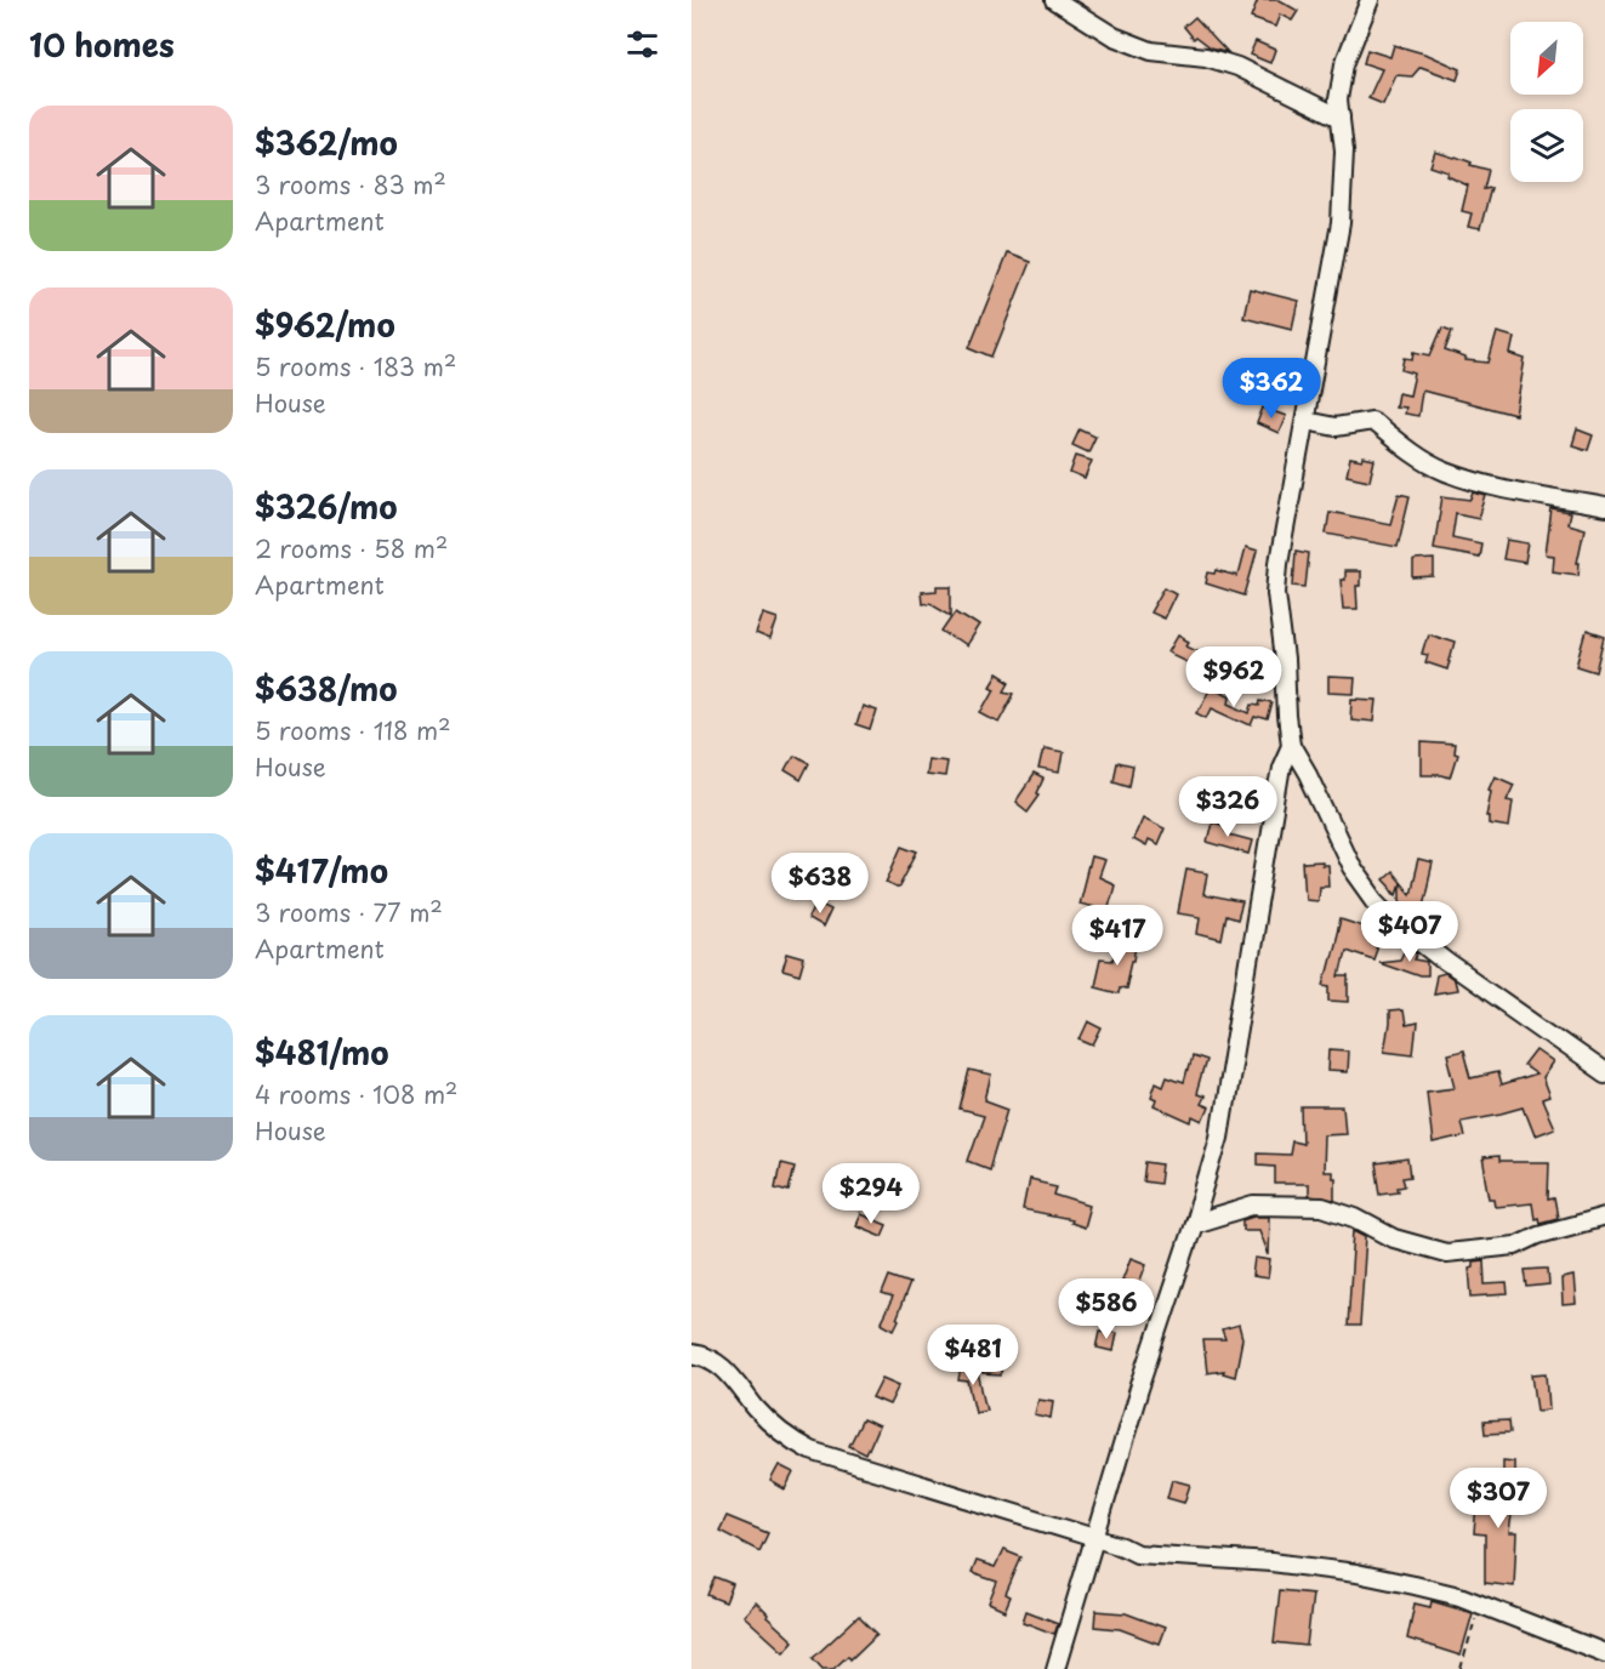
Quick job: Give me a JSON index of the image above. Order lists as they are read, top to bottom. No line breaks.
{"north":"bottom left","page":{"heading":"10 homes","list":[{"name":"$362/mo","note":"3 rooms · 83 m² · Apartment"},{"name":"$962/mo","note":"5 rooms · 183 m² · House"},{"name":"$326/mo","note":"2 rooms · 58 m² · Apartment"},{"name":"$638/mo","note":"5 rooms · 118 m² · House"},{"name":"$417/mo","note":"3 rooms · 77 m² · Apartment"},{"name":"$481/mo","note":"4 rooms · 108 m² · House"}],"price":["$362","$962","$326","$638","$407","$417","$294","$586","$481","$307"]}}
